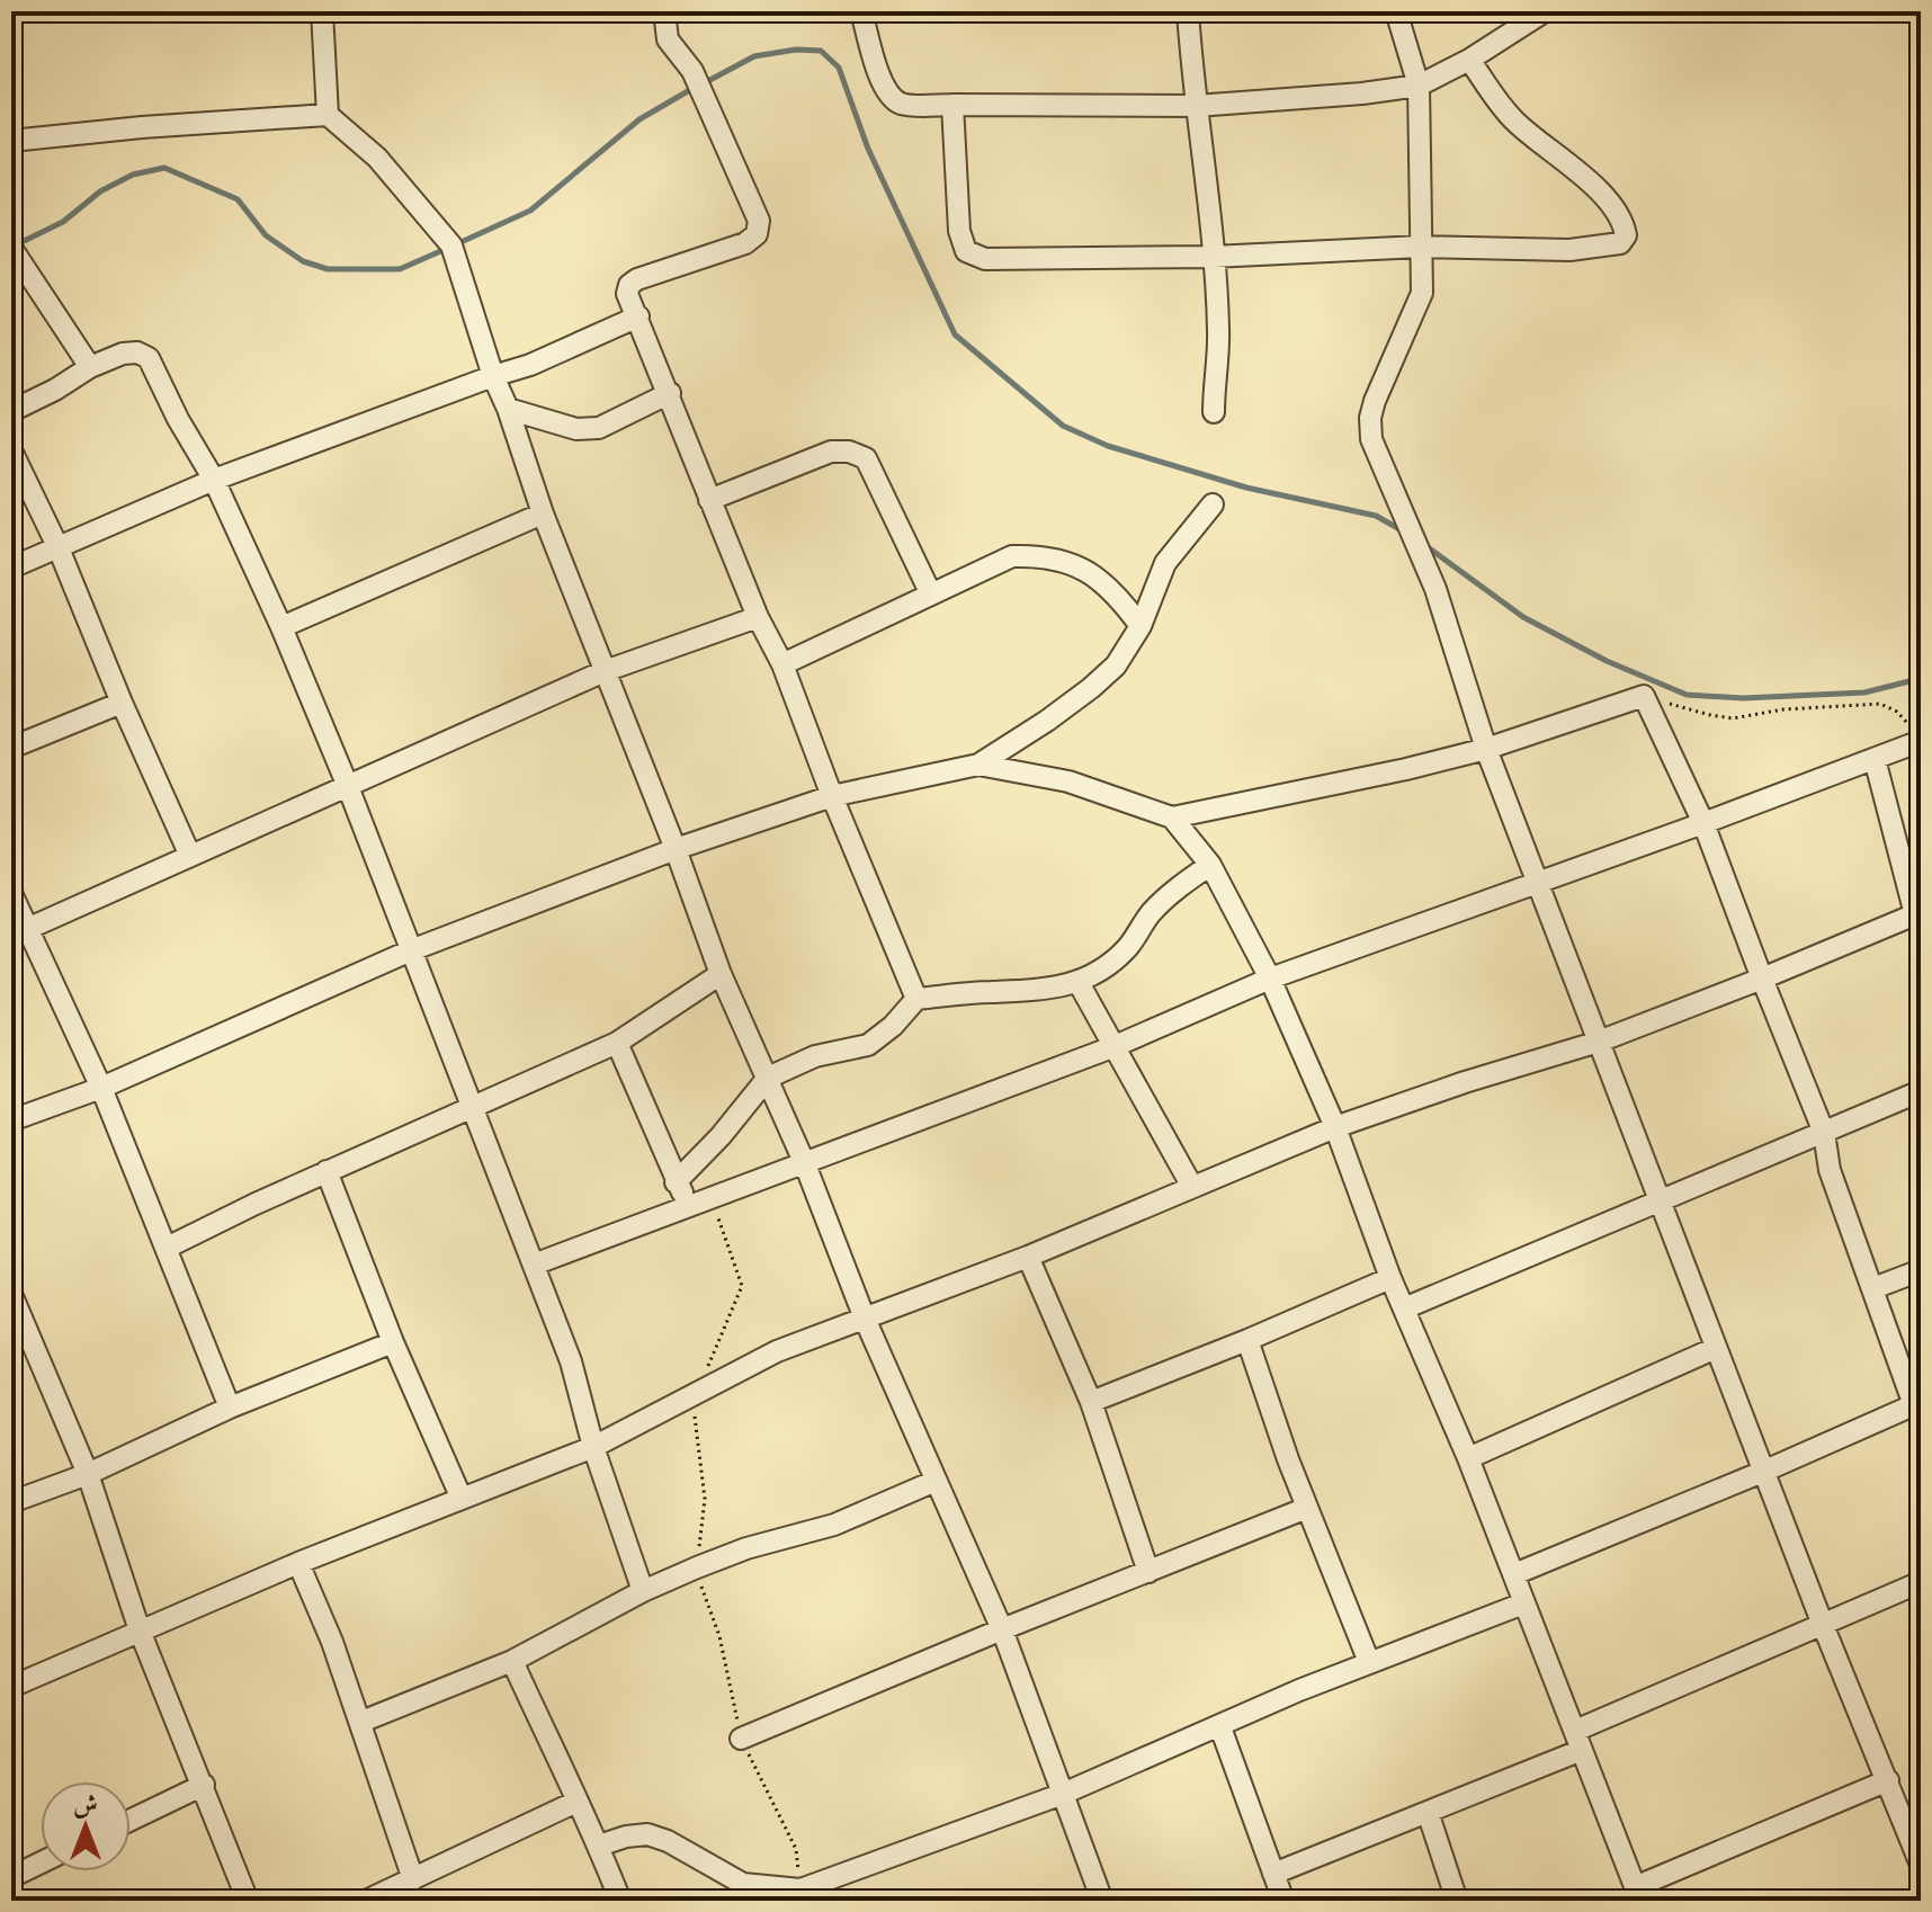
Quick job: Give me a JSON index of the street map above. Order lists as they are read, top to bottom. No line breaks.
{"north":"top"}
